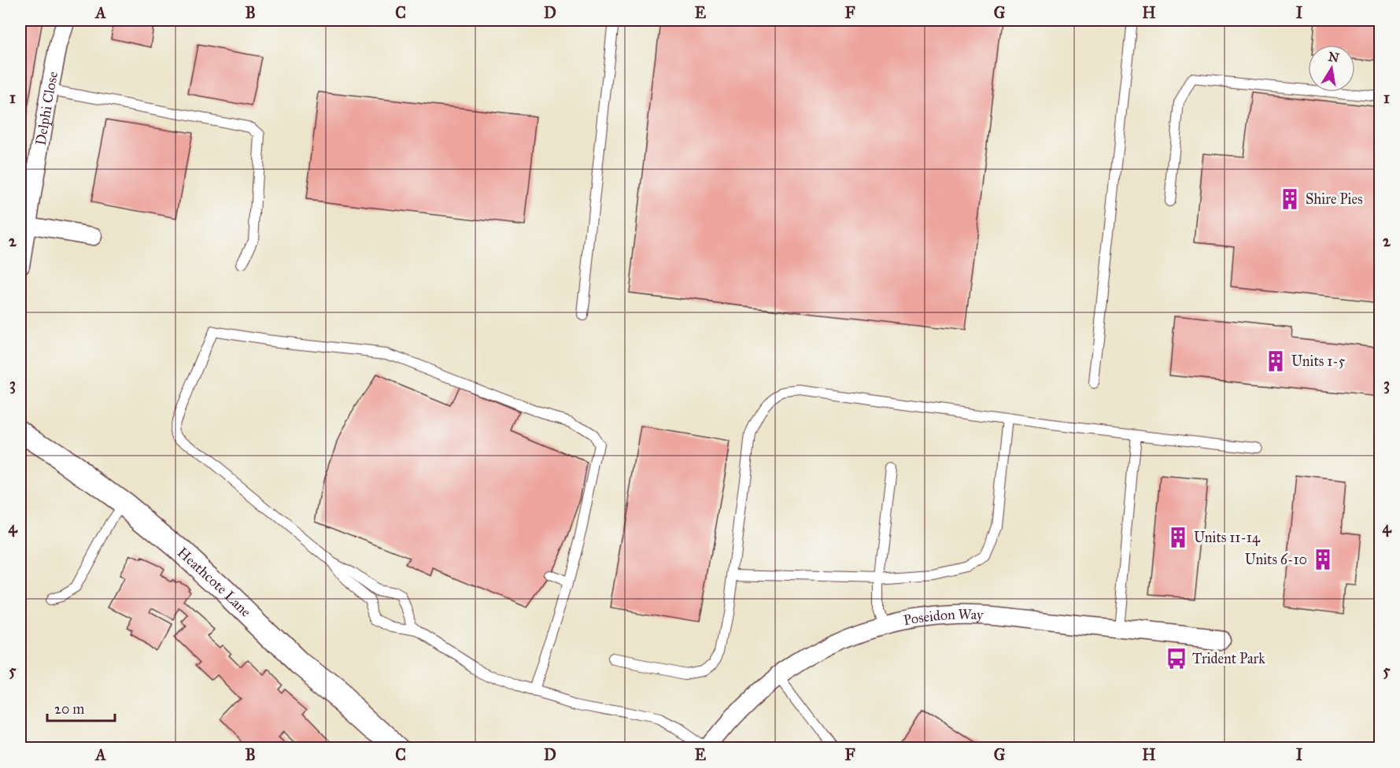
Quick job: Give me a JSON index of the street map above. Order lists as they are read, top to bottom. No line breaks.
{"streets":{"street":["Delphi Close","Heathcote Lane","Poseidon Way"]},"places":{"building":["Shire Pies","Units 1-5","Units 11-14","Units 6-10"],"bus stop":["Trident Park"]},"scale_bar":"20 m","north":"top","grid":{"columns":["A","B","C","D","E","F","G","H","I"],"rows":["1","2","3","4","5"]}}
